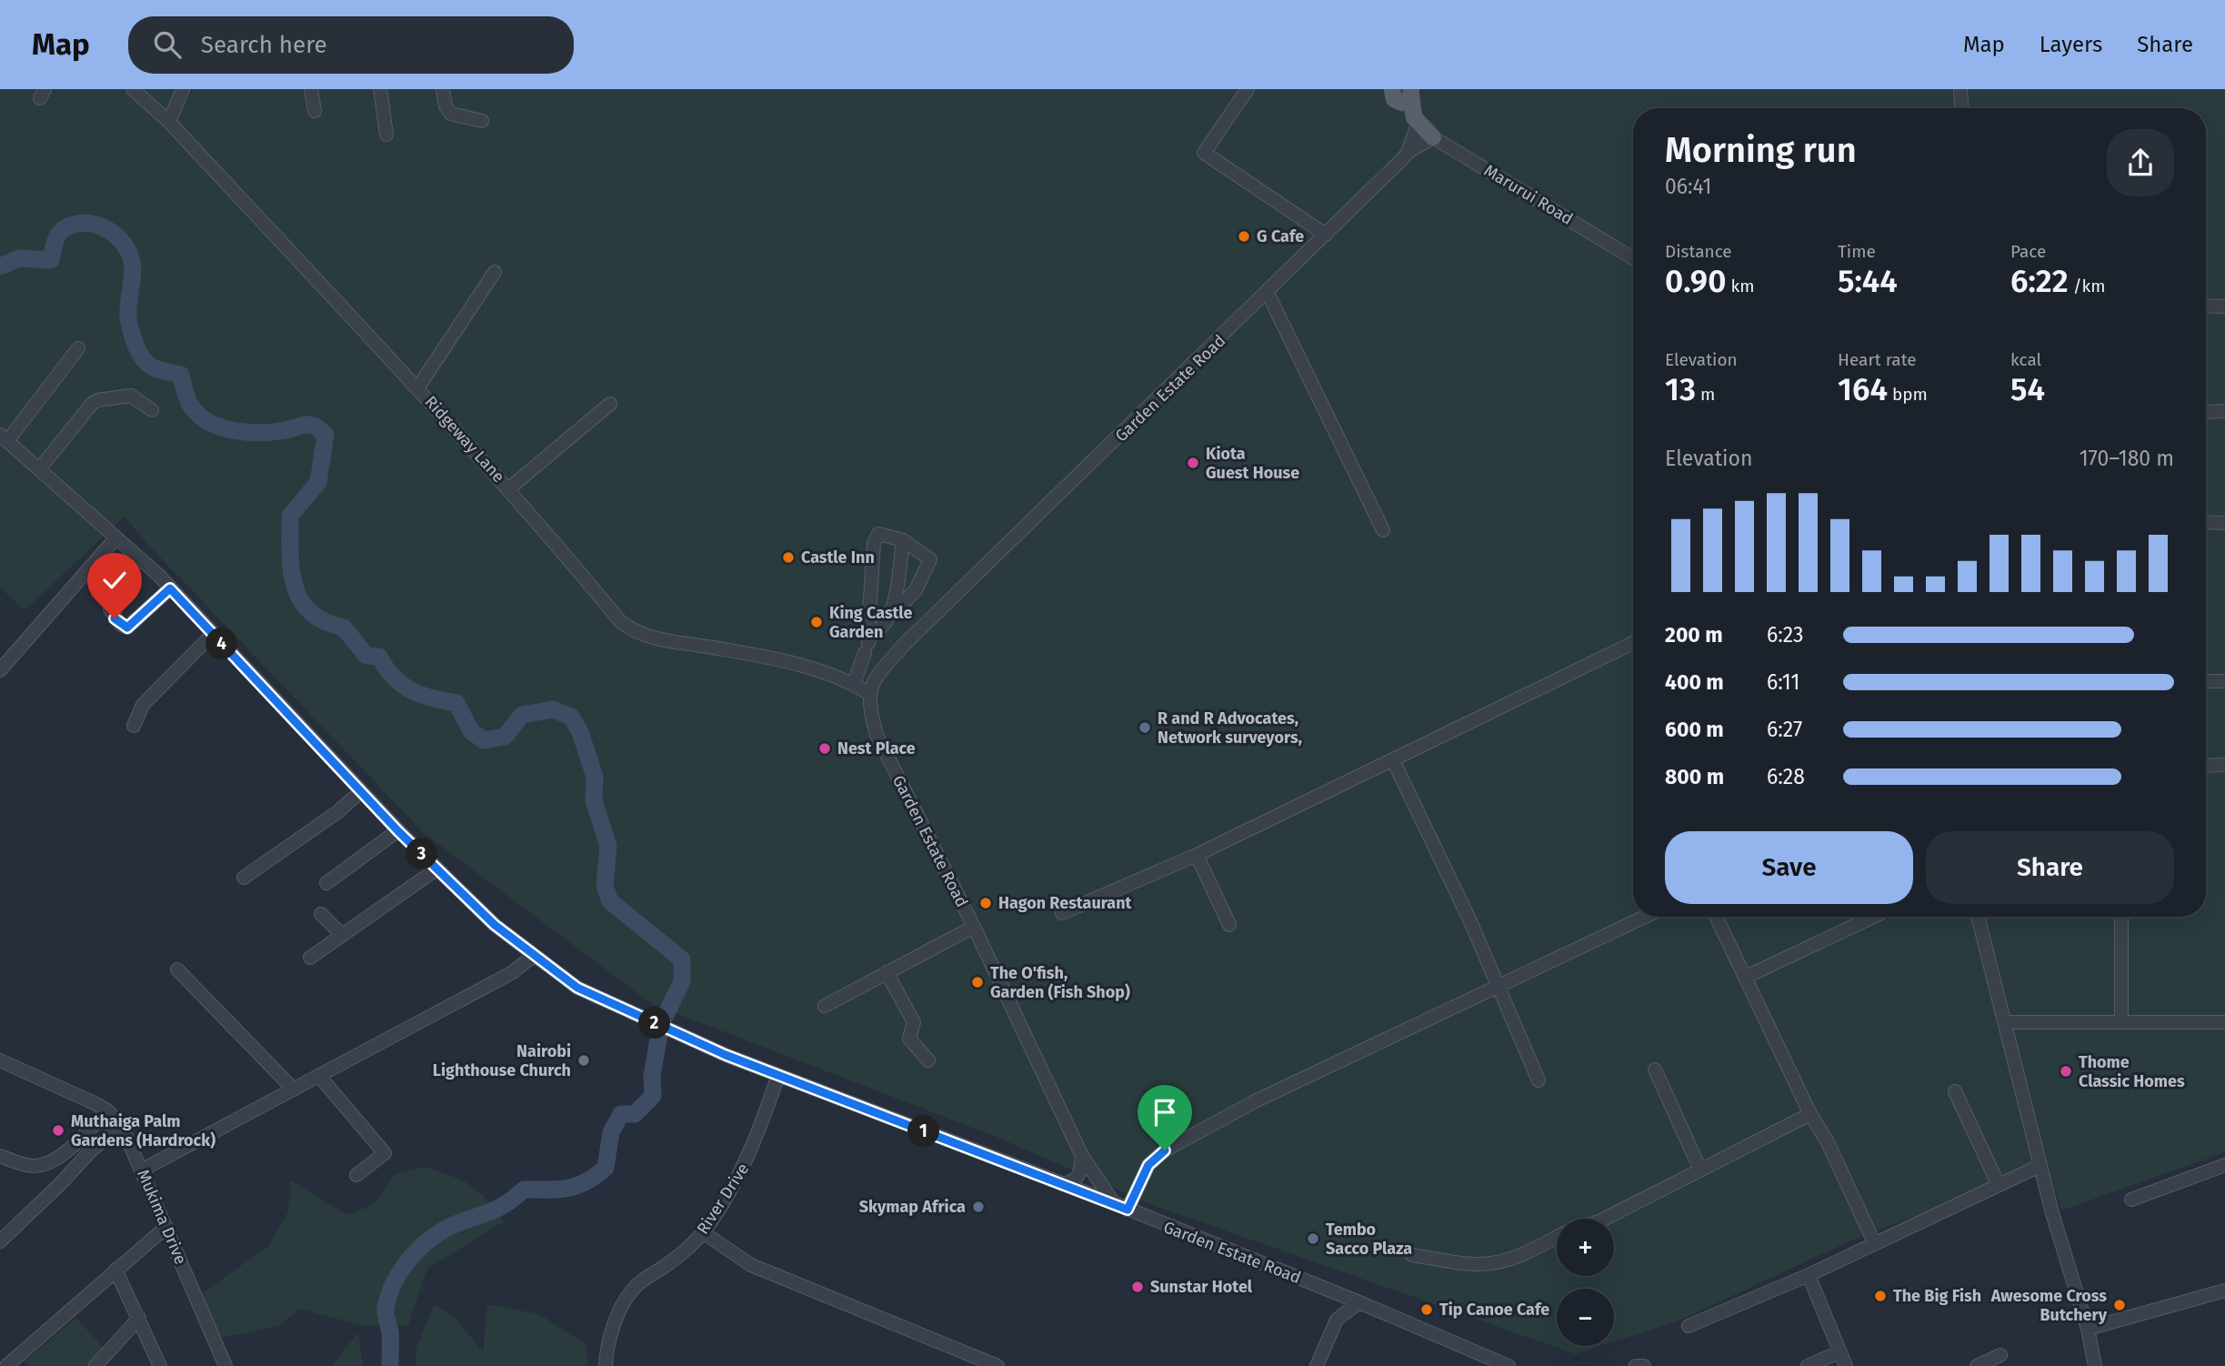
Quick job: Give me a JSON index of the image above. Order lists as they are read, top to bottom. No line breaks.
{"streets":{"main road":["Marurui Road","Garden Estate Road"],"street":["Ridgeway Lane","River Drive","Mukima Drive"]},"crossings":[["Marurui Road","Garden Estate Road"],["Garden Estate Road","Ridgeway Lane"]],"places":["G Cafe","Kiota Guest House","Castle Inn","King Castle Garden","R and R Advocates, Network surveyors,","Nest Place","Hagon Restaurant","The O'fish, Garden (Fish Shop)","Nairobi Lighthouse Church","Thome Classic Homes","Muthaiga Palm Gardens (Hardrock)","Skymap Africa","Tembo Sacco Plaza","Sunstar Hotel","The Big Fish","Awesome Cross Butchery","Tip Canoe Cafe"],"page":{"header":"Map","search":"Search here","nav":["Map","Layers","Share"],"heading":["Morning run","06:41"],"stats":[["Distance","0.90 km"],["Time","5:44"],["Pace","6:22 /km"],["Elevation","13 m"],["Heart rate","164 bpm"],["kcal","54"]],"chart":["Elevation","170–180 m"],"list":[{"name":"200 m","note":"6:23"},{"name":"400 m","note":"6:11"},{"name":"600 m","note":"6:27"},{"name":"800 m","note":"6:28"}],"pins":["4","3","2","1"],"buttons":["Save","Share"],"map_buttons":["+","−"]}}
